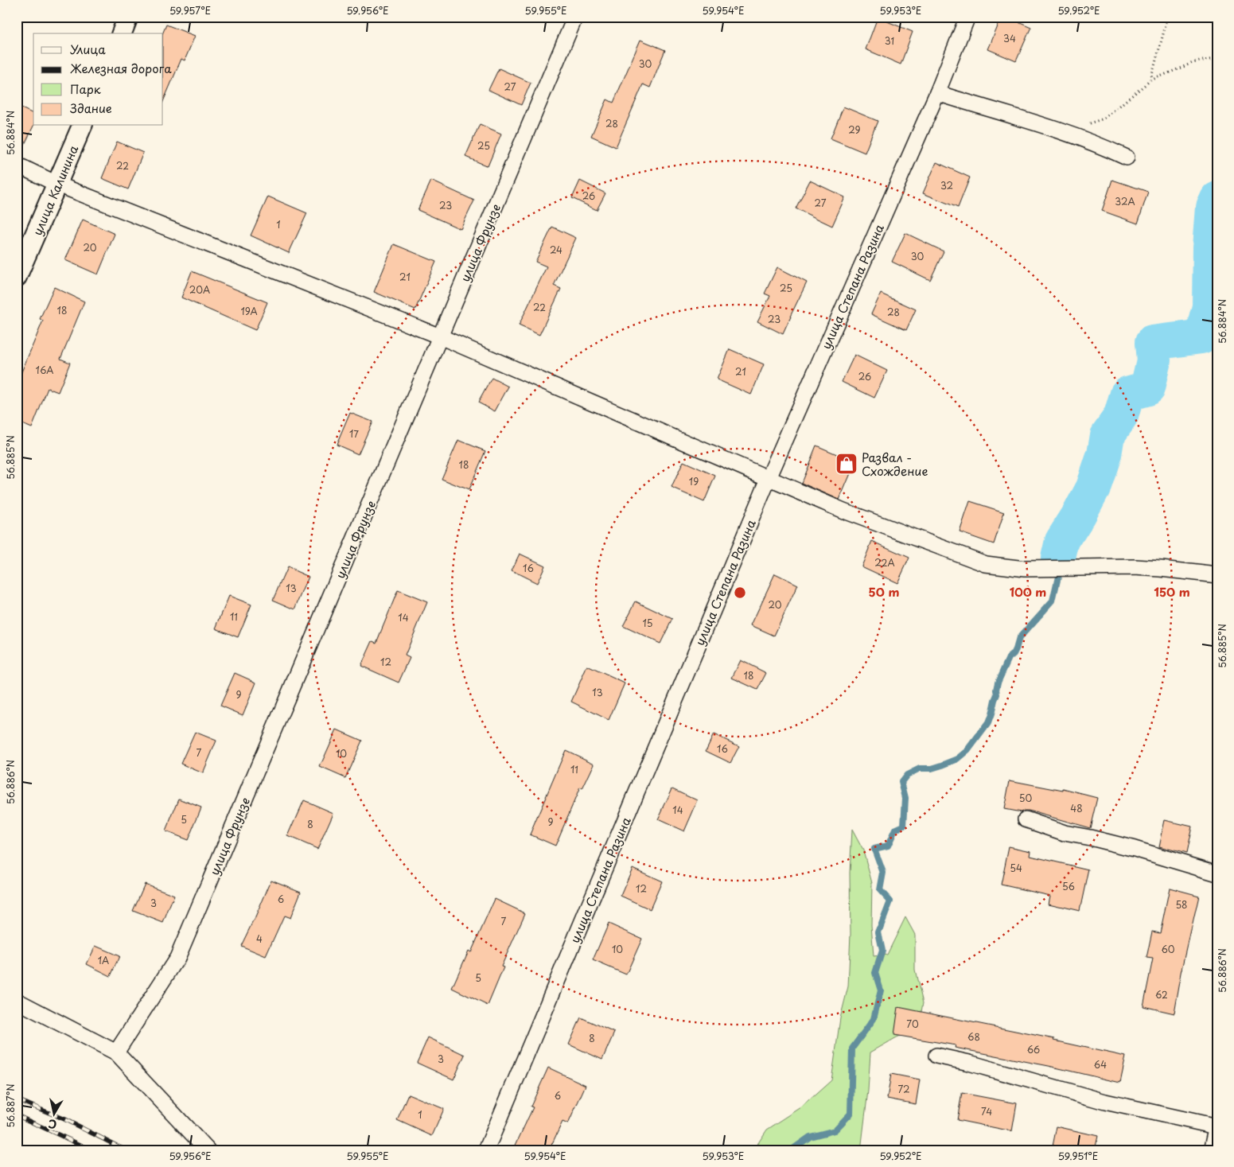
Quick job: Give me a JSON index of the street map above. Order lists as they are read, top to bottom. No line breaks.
{"streets":{"street":["улица Калинина","улица Фрунзе","улица Степана Разина"]},"places":{"shop":["Развал - Схождение"]},"house_numbers":["34","31","30","27","28","29","25","22","32","26","32А","27","23","1","20","24","30","21","25","20А","22","18","19А","28","23","16А","21","26","17","18","19","22А","16","13","20","11","14","15","12","18","13","9","16","7","10","11","50","48","14","5","9","8","54","56","12","6","3","58","7","4","10","60","1А","5","62","70","68","8","66","3","64","72","6","74","1"],"legend":["Улица","Железная дорога","Парк","Здание"],"north":"bottom","coordinates":["59.957°E","59.956°E","59.955°E","59.954°E","59.953°E","59.952°E","56.884°N","56.885°N","56.886°N","56.887°N","59.951°E"],"rings":["50 m","100 m","150 m"]}
